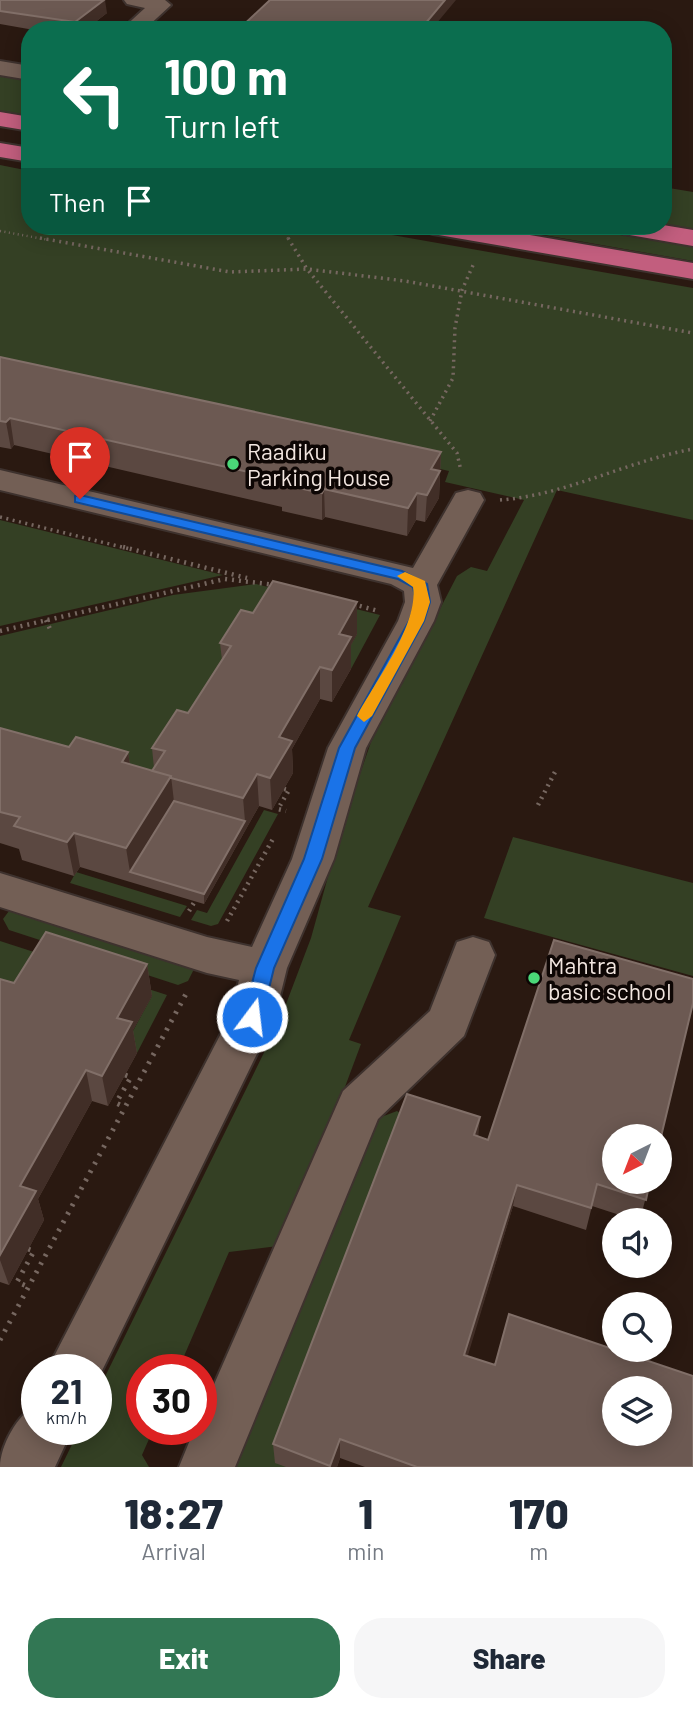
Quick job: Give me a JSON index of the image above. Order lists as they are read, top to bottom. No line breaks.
{"places":["Raadiku Parking House","Mahtra basic school"],"north":"bottom left","page":{"turn":["100 m","Turn left"],"then":"Then","speed":"21 km/h","limit":"30","eta":["18:27","Arrival","1","min","170","m"],"buttons":["Exit","Share"]}}
